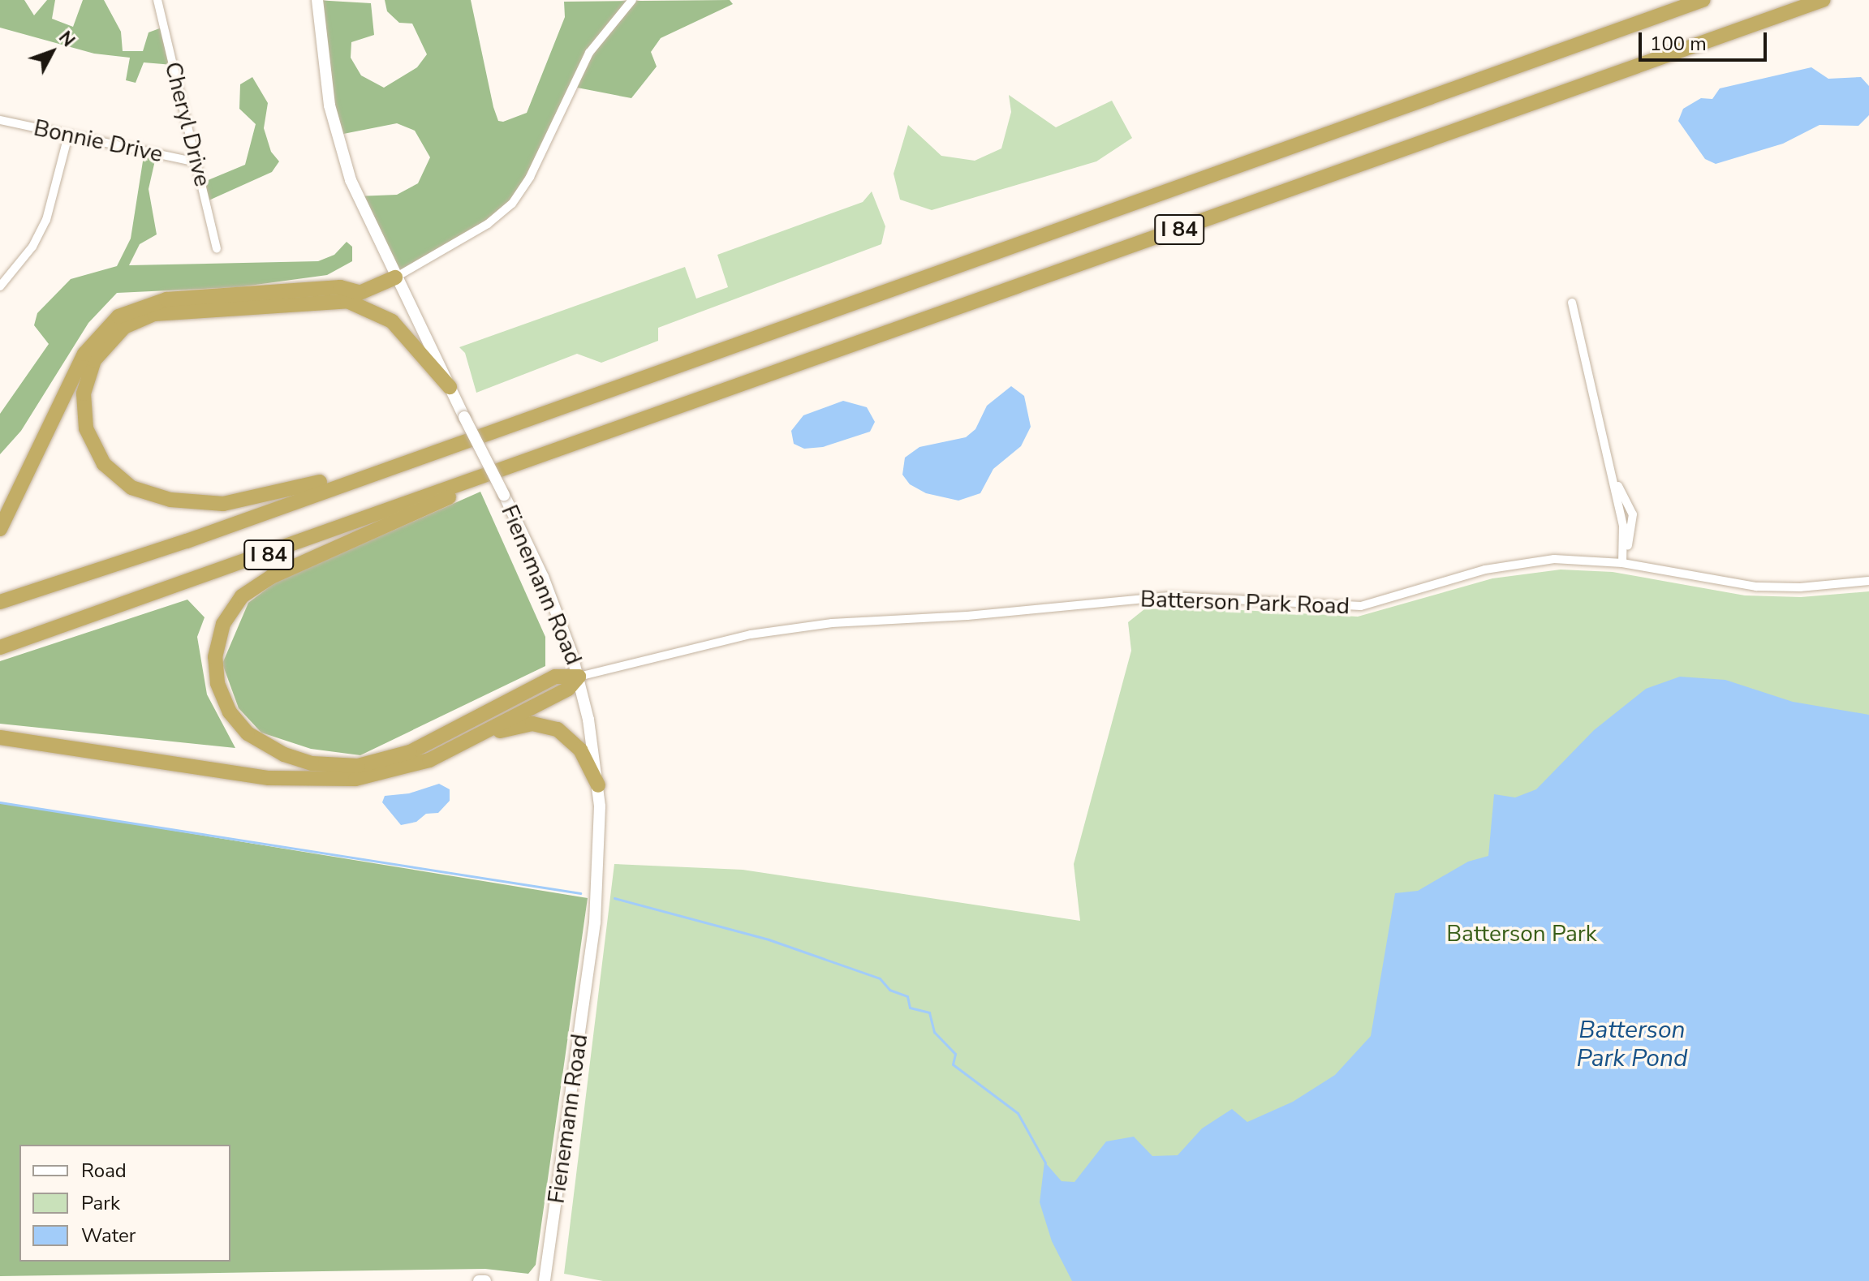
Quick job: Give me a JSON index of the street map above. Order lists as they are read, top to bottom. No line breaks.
{"streets":{"highway":["I 84"],"main road":["Fienemann Road"],"street":["Cheryl Drive","Bonnie Drive","Batterson Park Road"]},"crossings":[["Cheryl Drive","Bonnie Drive"],["Fienemann Road","Batterson Park Road"]],"water":["Batterson Park Pond"],"parks":["Batterson Park"],"legend":["Road","Park","Water"],"scale_bar":"100 m","north":"top right"}
